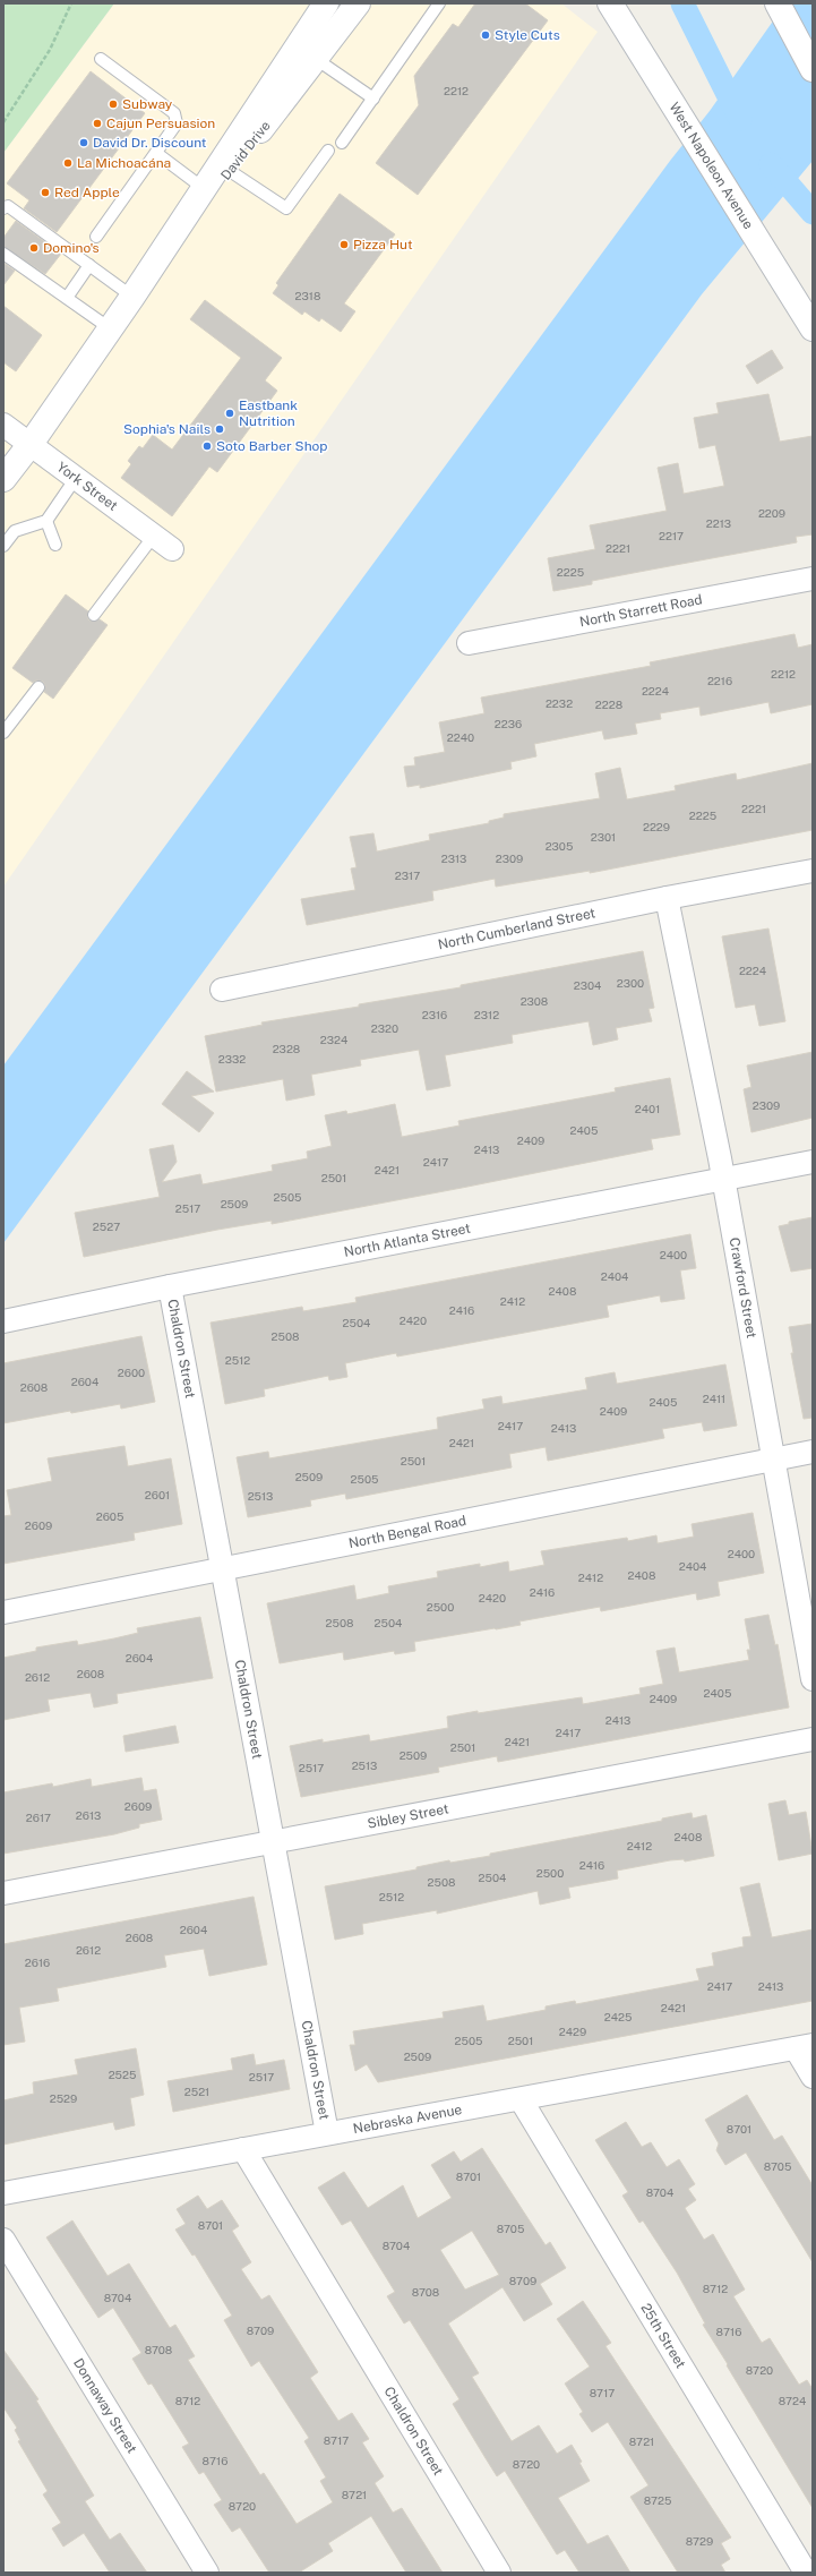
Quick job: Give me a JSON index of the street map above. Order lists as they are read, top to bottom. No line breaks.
{"streets":{"main road":["David Drive","West Napoleon Avenue"],"street":["York Street","North Starrett Road","North Cumberland Street","North Atlanta Street","Crawford Street","Chaldron Street","North Bengal Road","Sibley Street","Nebraska Avenue","25th Street","Donnaway Street"]},"crossings":[["David Drive","York Street"],["North Cumberland Street","Crawford Street"],["North Atlanta Street","Crawford Street"],["North Atlanta Street","Chaldron Street"],["Crawford Street","North Bengal Road"],["Chaldron Street","North Bengal Road"],["Chaldron Street","Sibley Street"],["Chaldron Street","Nebraska Avenue"],["Nebraska Avenue","25th Street"]],"places":["Style Cuts","Subway","Cajun Persuasion","David Dr. Discount","La Michoacána","Red Apple","Pizza Hut","Domino's","Eastbank Nutrition","Sophia's Nails","Soto Barber Shop"],"house_numbers":["2212","2318","2209","2213","2217","2221","2225","2212","2216","2224","2232","2228","2236","2240","2221","2225","2229","2301","2305","2313","2309","2317","2224","2300","2304","2308","2316","2312","2320","2324","2328","2332","2309","2401","2405","2409","2413","2417","2421","2501","2505","2509","2517","2527","2400","2404","2408","2412","2416","2420","2504","2508","2512","2600","2604","2608","2411","2405","2409","2417","2413","2421","2501","2509","2505","2601","2513","2605","2609","2400","2404","2408","2412","2416","2420","2500","2508","2504","2604","2608","2612","2405","2409","2413","2417","2421","2501","2509","2513","2517","2609","2613","2617","2408","2412","2416","2500","2504","2508","2512","2604","2608","2612","2616","2417","2413","2421","2425","2429","2505","2501","2509","2525","2517","2521","2529","8701","8705","8701","8704","8701","8705","8704","8709","8712","8708","8704","8709","8716","8708","8720","8717","8712","8724","8717","8721","8716","8720","8721","8725","8720","8729"]}
